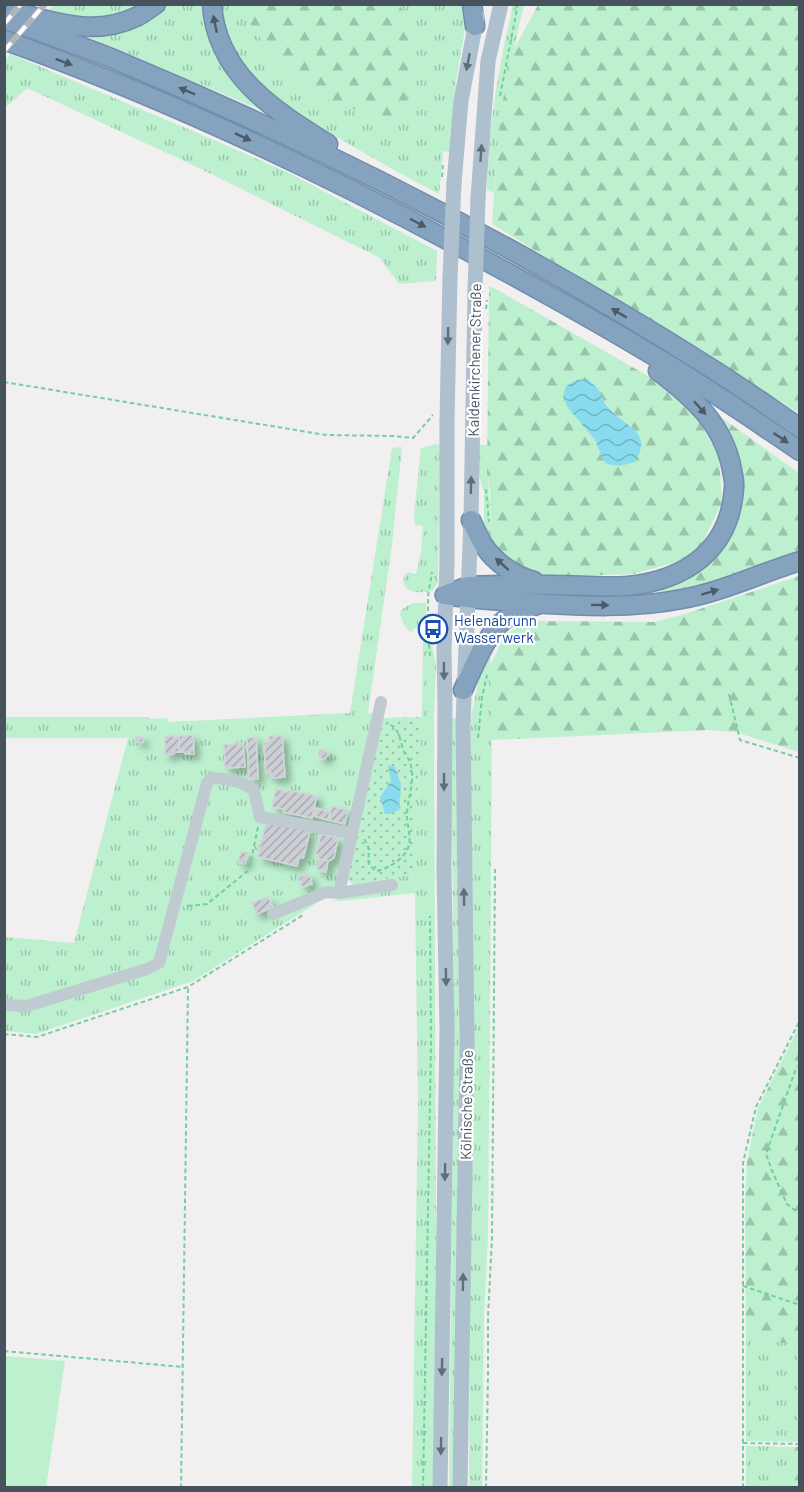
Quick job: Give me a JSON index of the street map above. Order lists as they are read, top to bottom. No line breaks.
{"streets":{"main road":["Kaldenkirchener Straße","Kölnische Straße"]},"crossings":[["Kaldenkirchener Straße","Kölnische Straße"]],"places":{"bus stop":["Helenabrunn Wasserwerk"]}}
